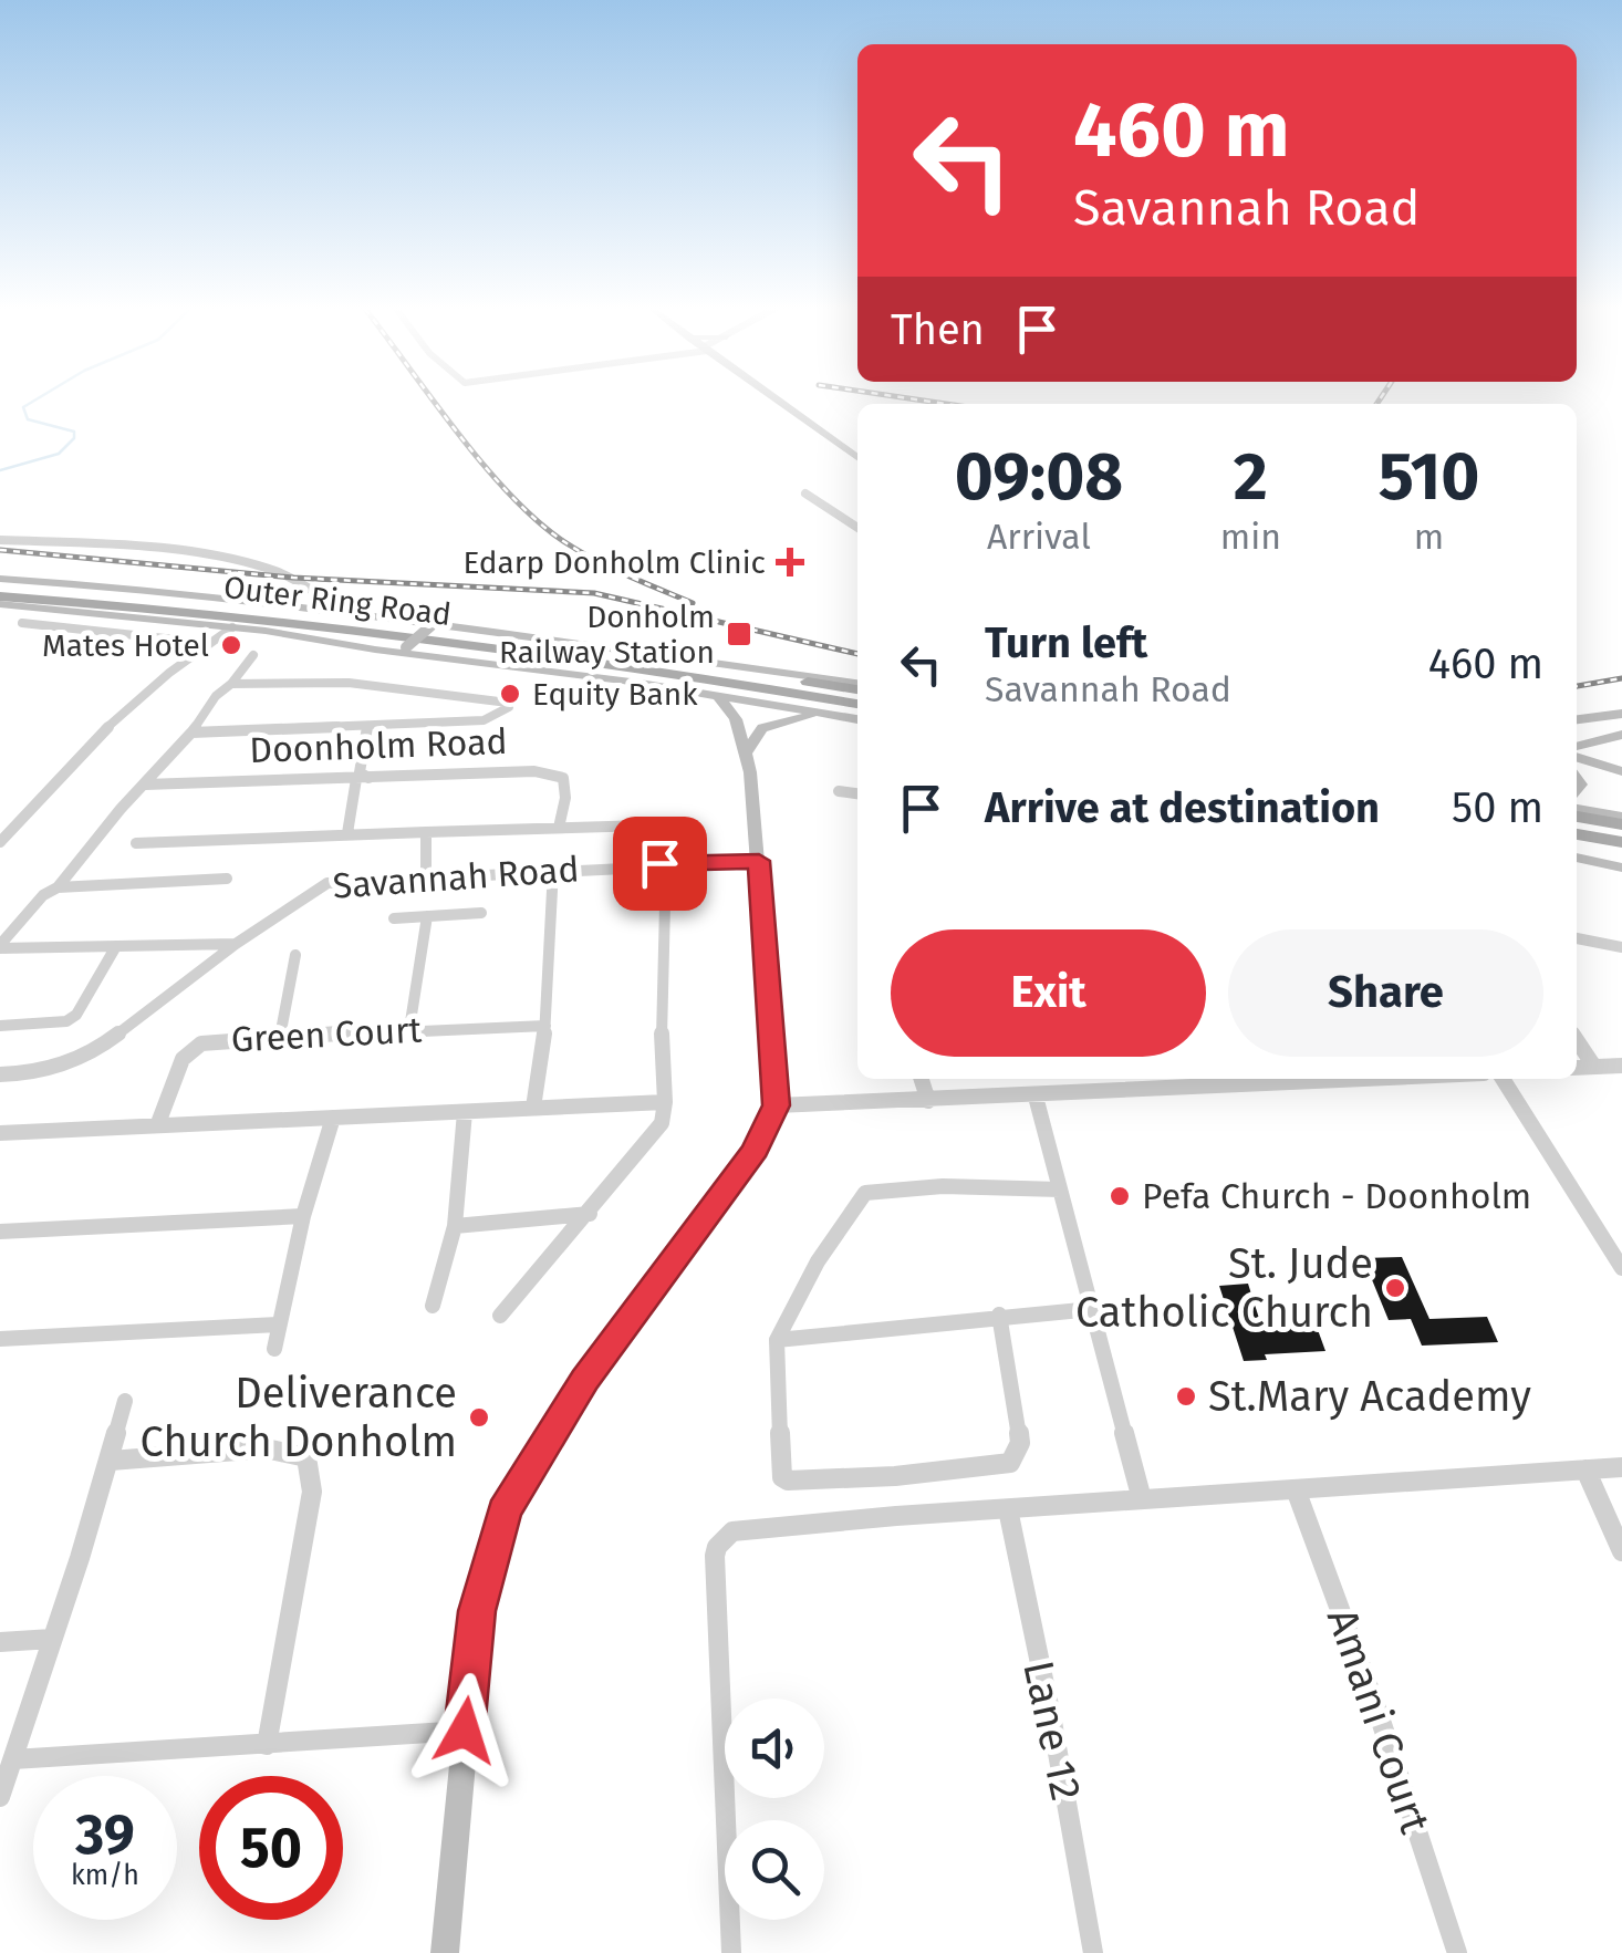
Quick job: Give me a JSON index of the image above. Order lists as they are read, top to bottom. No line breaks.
{"streets":{"main road":["Outer Ring Road"],"street":["Doonholm Road","Savannah Road","Green Court","Amani Court","Lane 12"]},"places":{"health":["Edarp Donholm Clinic"],"transit":["Donholm Railway Station"],"other":["Mates Hotel","Equity Bank","Pefa Church - Doonholm","St. Jude Catholic Church","St.Mary Academy","Deliverance Church Donholm"]},"page":{"turn":["460 m","Savannah Road"],"then":"Then","eta":["09:08","Arrival","2","min","510","m"],"list":[{"name":"Turn left","note":"Savannah Road","value":"460 m"},{"name":"Arrive at destination","value":"50 m"}],"buttons":["Exit","Share"],"speed":"39 km/h","limit":"50"}}
